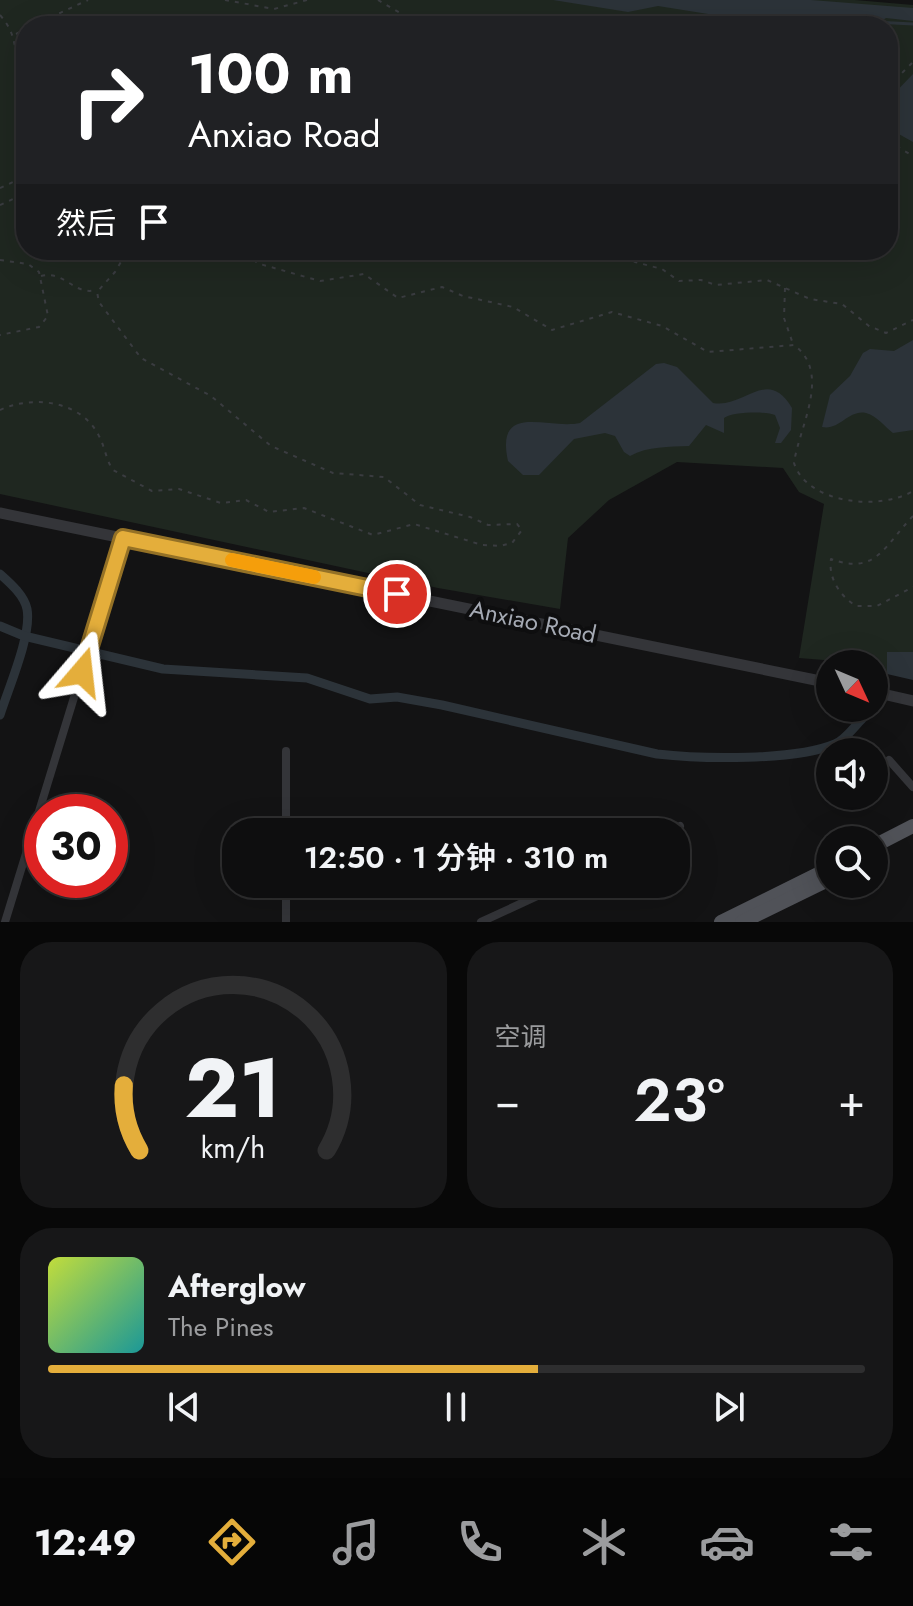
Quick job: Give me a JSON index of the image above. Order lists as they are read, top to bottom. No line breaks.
{"streets":{"street":["Anxiao Road"]},"north":"bottom right","page":{"turn":["100 m","Anxiao Road"],"then":"然后","limit":"30","trip":"12:50 · 1 分钟 · 310 m","tile":"空调","heat":["−","23°","+"],"song":["Afterglow","The Pines"],"tabs":"12:49","gauge":["21","km/h"]}}
